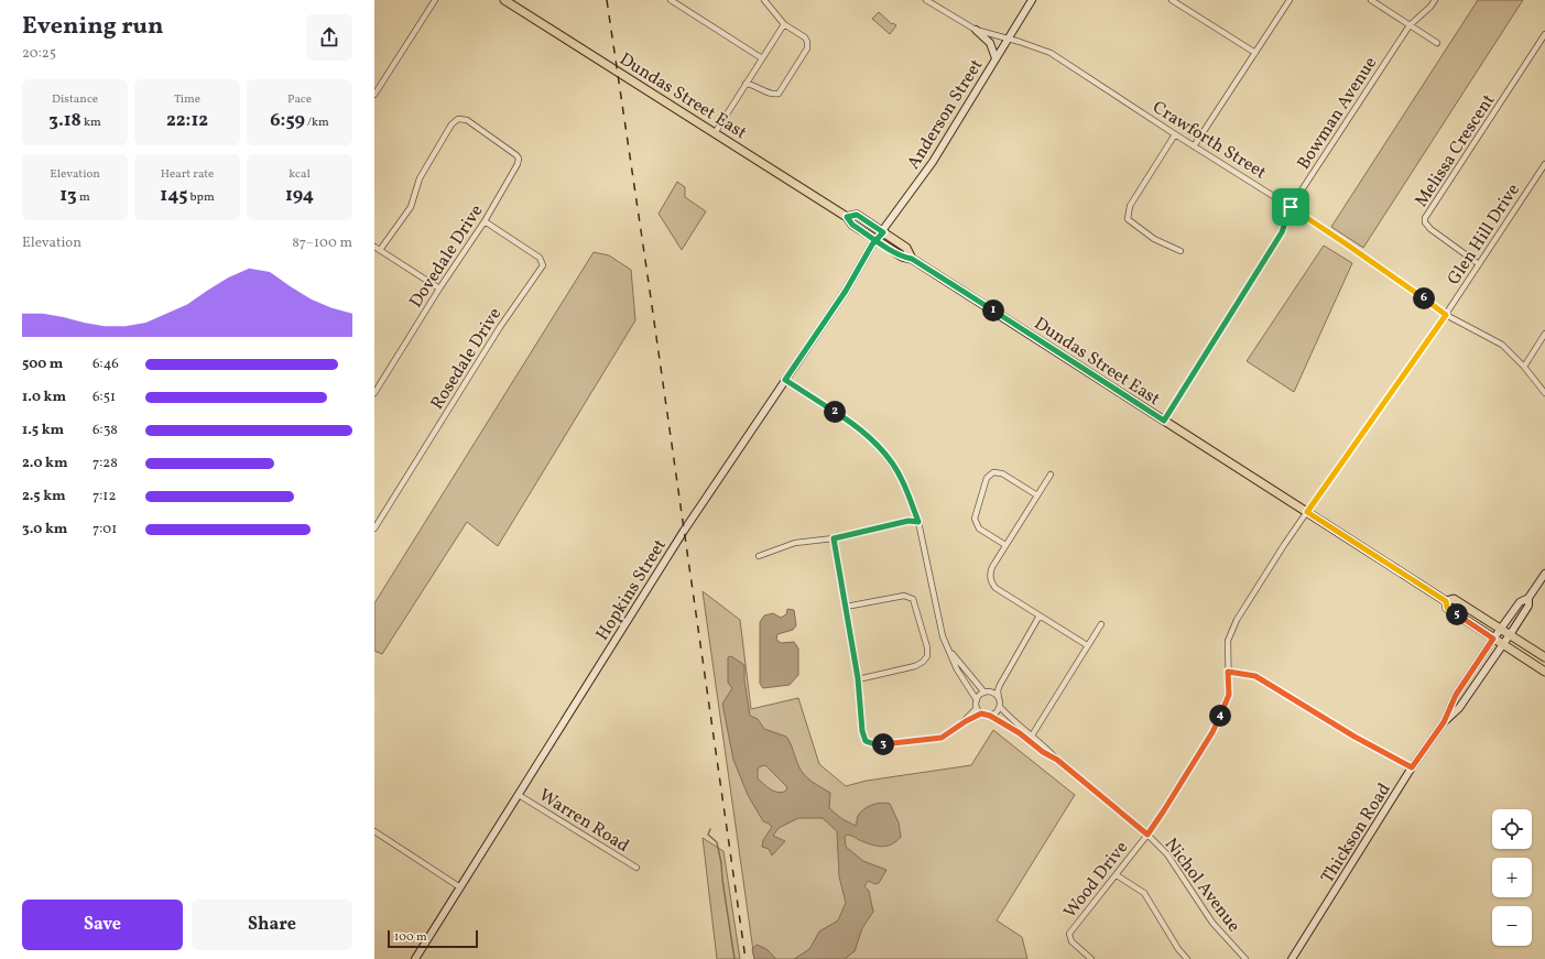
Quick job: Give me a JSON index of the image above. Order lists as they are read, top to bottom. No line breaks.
{"streets":{"main road":["Dundas Street East","Anderson Street","Hopkins Street","Thickson Road"],"street":["Bowman Avenue","Crawforth Street","Melissa Crescent","Glen Hill Drive","Dovedale Drive","Rosedale Drive","Warren Road","Wood Drive","Nichol Avenue"]},"crossings":[["Dundas Street East","Bowman Avenue"],["Dundas Street East","Anderson Street"],["Dundas Street East","Glen Hill Drive"],["Dundas Street East","Hopkins Street"],["Dundas Street East","Thickson Road"],["Bowman Avenue","Crawforth Street"],["Anderson Street","Crawforth Street"],["Anderson Street","Hopkins Street"],["Crawforth Street","Glen Hill Drive"],["Melissa Crescent","Glen Hill Drive"],["Glen Hill Drive","Wood Drive"],["Dovedale Drive","Rosedale Drive"],["Hopkins Street","Warren Road"],["Wood Drive","Nichol Avenue"]],"scale_bar":"100 m","page":{"heading":["Evening run","20:25"],"stats":[["Distance","3.18 km"],["Time","22:12"],["Pace","6:59 /km"],["Elevation","13 m"],["Heart rate","145 bpm"],["kcal","194"]],"chart":["Elevation","87–100 m"],"pins":["6","1","2","5","4","3"],"list":[{"name":"500 m","note":"6:46"},{"name":"1.0 km","note":"6:51"},{"name":"1.5 km","note":"6:38"},{"name":"2.0 km","note":"7:28"},{"name":"2.5 km","note":"7:12"},{"name":"3.0 km","note":"7:01"}],"map_buttons":["+","−"],"buttons":["Save","Share"],"scale":"100 m"}}
